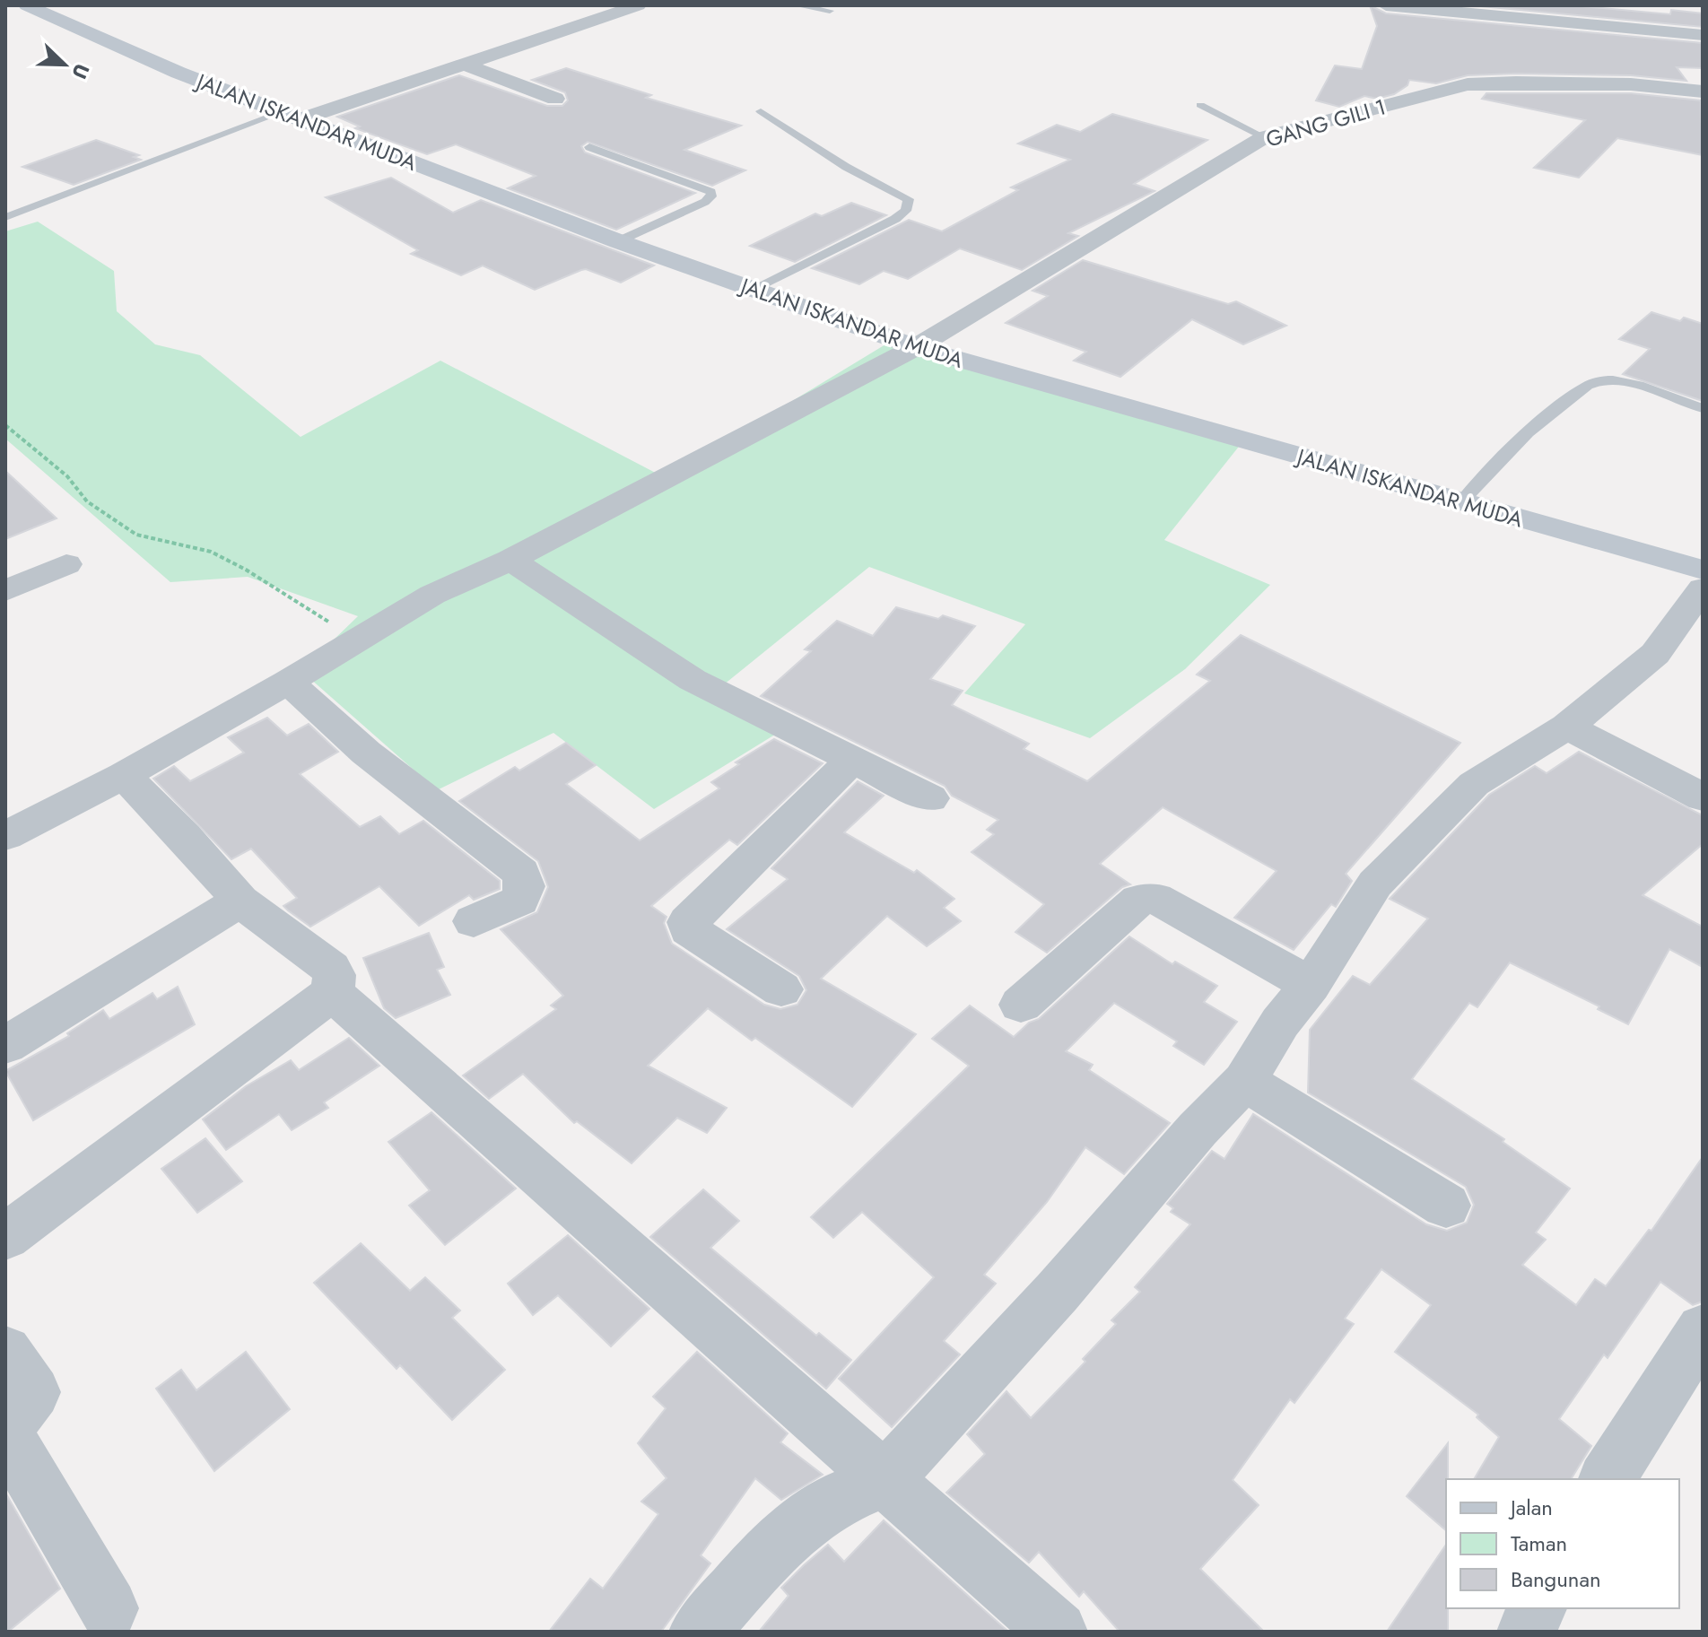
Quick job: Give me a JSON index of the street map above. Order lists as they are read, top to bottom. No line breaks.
{"streets":{"street":["JALAN ISKANDAR MUDA","GANG GILI 1"]},"crossings":[["JALAN ISKANDAR MUDA","GANG GILI 1"]],"legend":["Jalan","Taman","Bangunan"],"north":"bottom right"}
